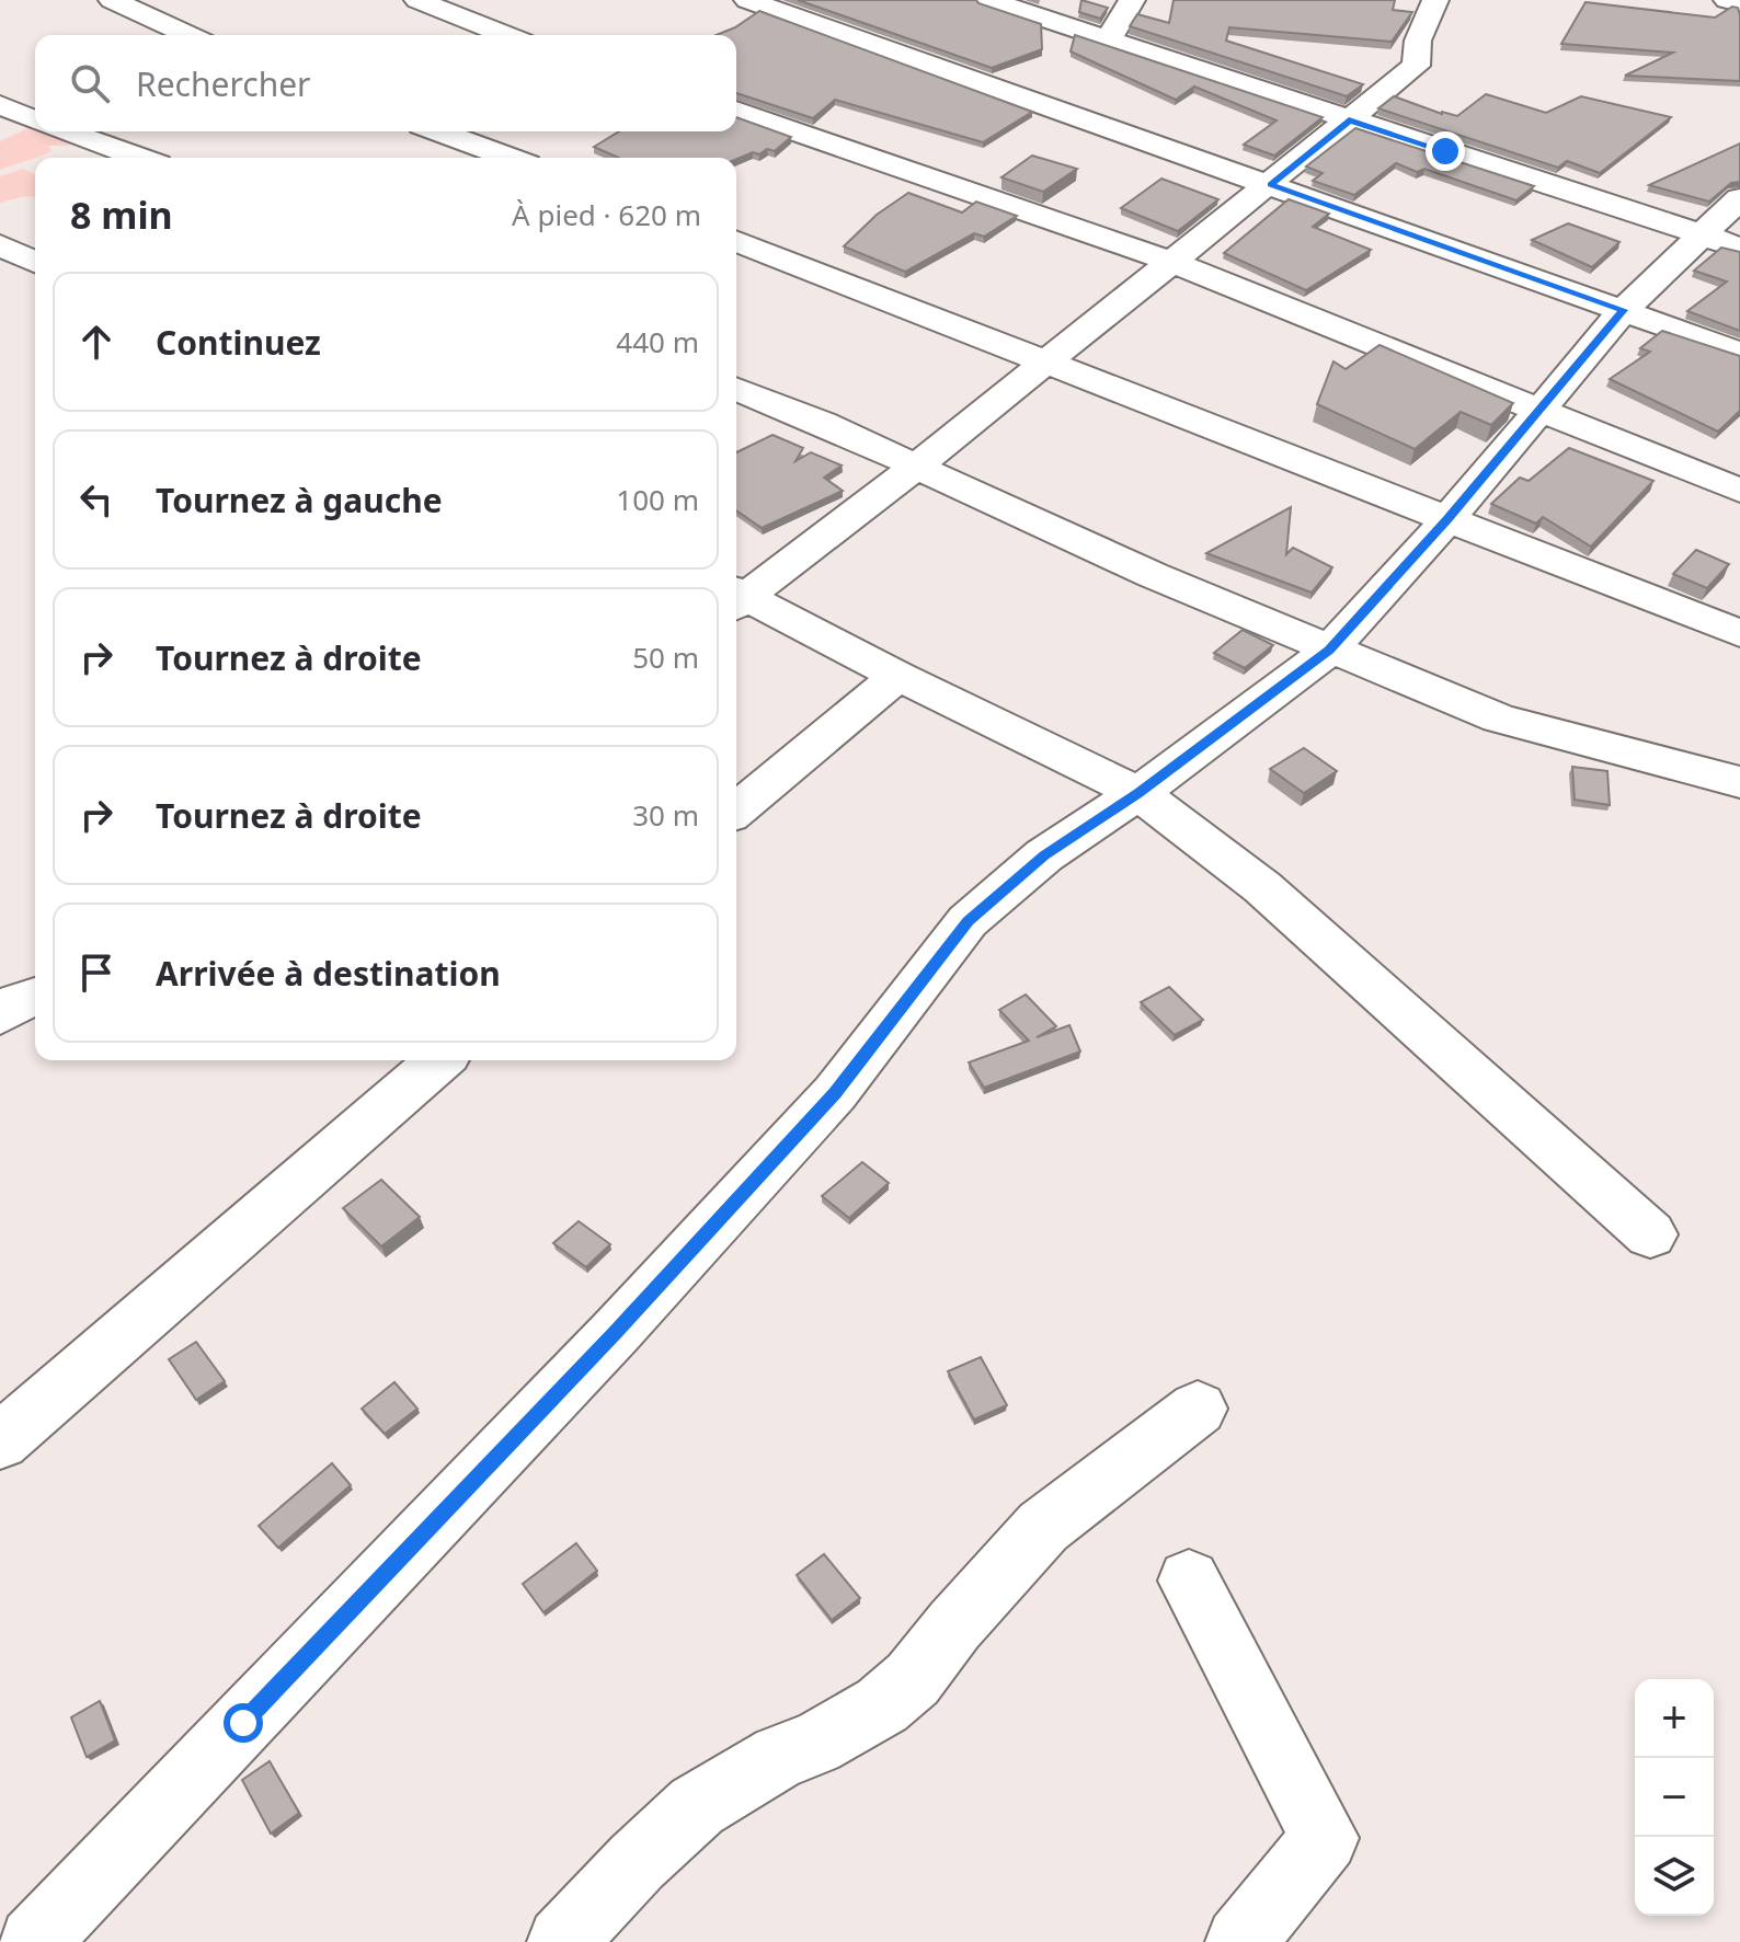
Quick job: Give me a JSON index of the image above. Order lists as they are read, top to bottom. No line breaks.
{"page":{"search":"Rechercher","heading":["8 min","À pied · 620 m"],"list":[["Continuez","440 m"],["Tournez à gauche","100 m"],["Tournez à droite","50 m"],["Tournez à droite","30 m"],"Arrivée à destination"],"map_buttons":["+","−"]}}
